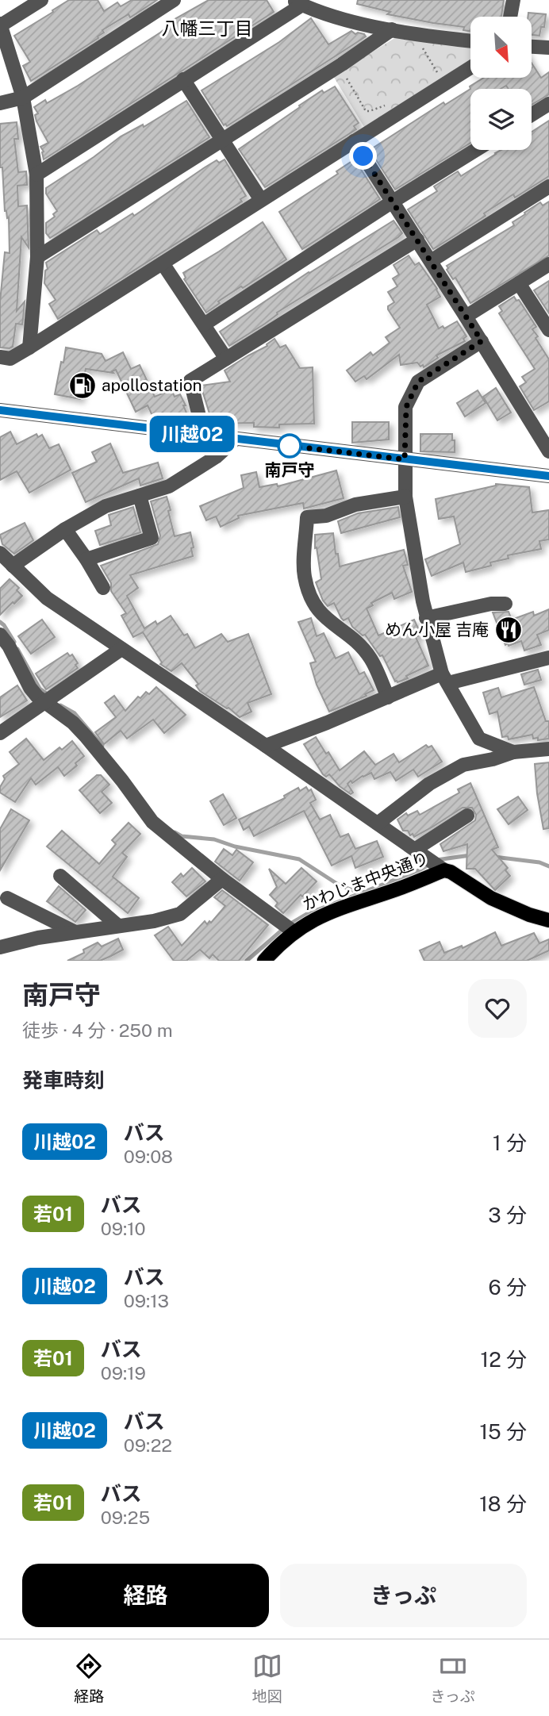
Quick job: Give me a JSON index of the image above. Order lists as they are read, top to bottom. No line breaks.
{"streets":{"main road":["かわじま中央通り"]},"districts":["八幡三丁目"],"places":{"fuel station":["apollostation"],"other":["南戸守"],"restaurant":["めん小屋 吉庵"]},"lines":["bus line 川越02"],"north":"bottom right","page":{"on_map":"川越02","heading":[["南戸守","徒歩 · 4 分 · 250 m"],"発車時刻"],"list":[{"mark":"川越02","name":"バス","note":"09:08","value":"1 分"},{"mark":"若01","name":"バス","note":"09:10","value":"3 分"},{"mark":"川越02","name":"バス","note":"09:13","value":"6 分"},{"mark":"若01","name":"バス","note":"09:19","value":"12 分"},{"mark":"川越02","name":"バス","note":"09:22","value":"15 分"},{"mark":"若01","name":"バス","note":"09:25","value":"18 分"}],"buttons":["経路","きっぷ"],"tabs":["経路","地図","きっぷ"]}}
